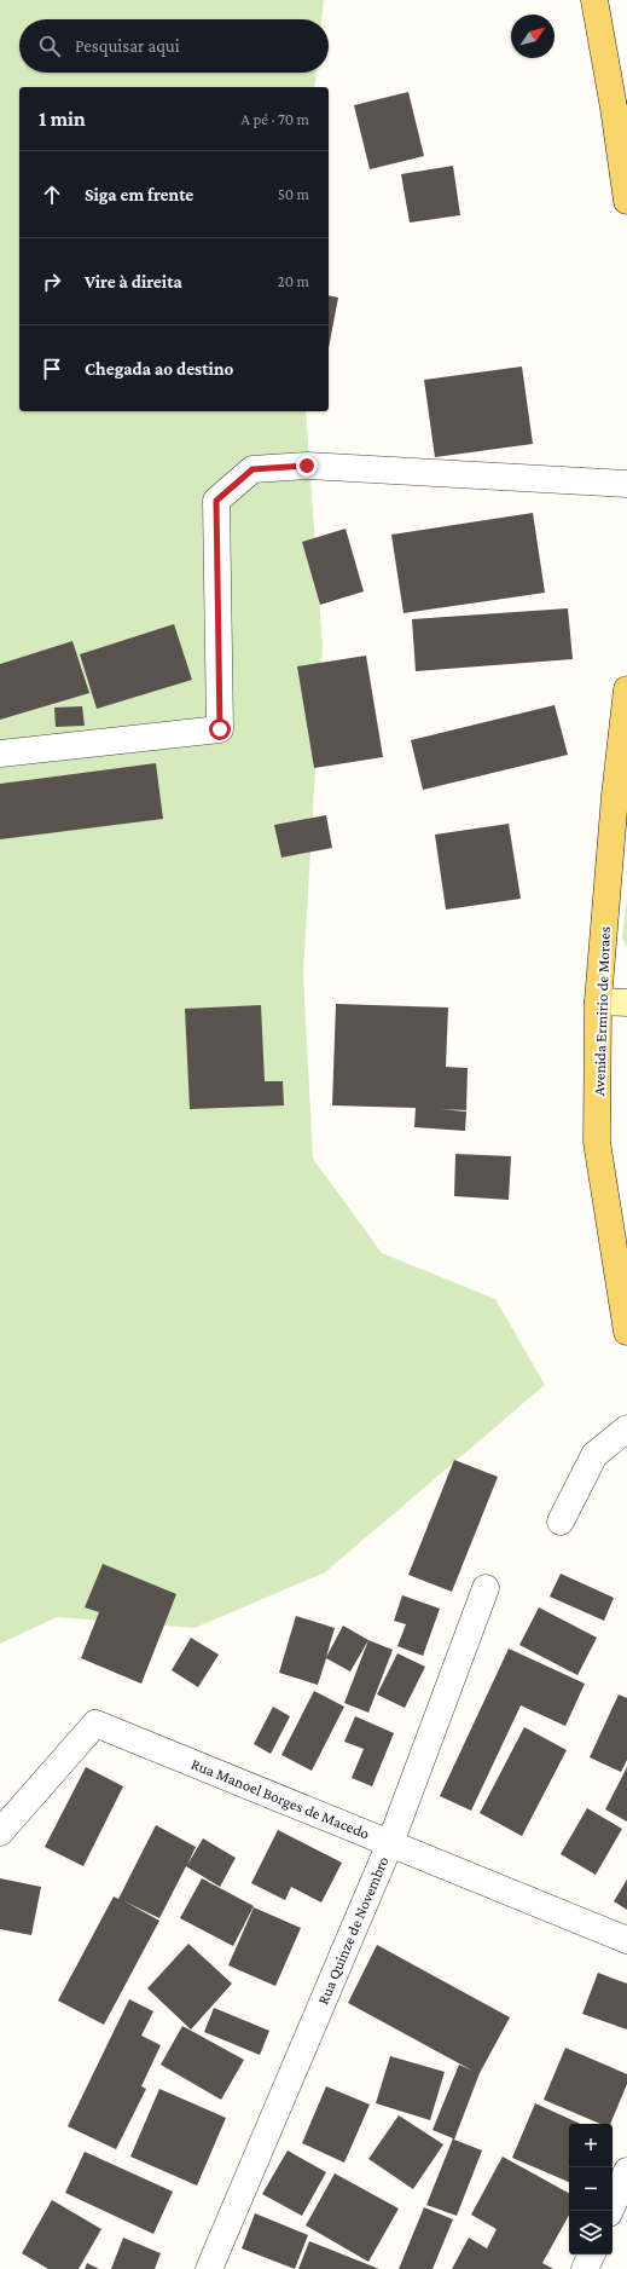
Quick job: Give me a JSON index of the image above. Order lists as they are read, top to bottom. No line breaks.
{"streets":{"main road":["Avenida Ermirio de Moraes"],"street":["Rua Manoel Borges de Macedo","Rua Quinze de Novembro"]},"crossings":[["Rua Manoel Borges de Macedo","Rua Quinze de Novembro"]],"north":"top right","page":{"search":"Pesquisar aqui","heading":["1 min","A pé · 70 m"],"list":[["Siga em frente","50 m"],["Vire à direita","20 m"],"Chegada ao destino"],"map_buttons":["+","−"]}}
